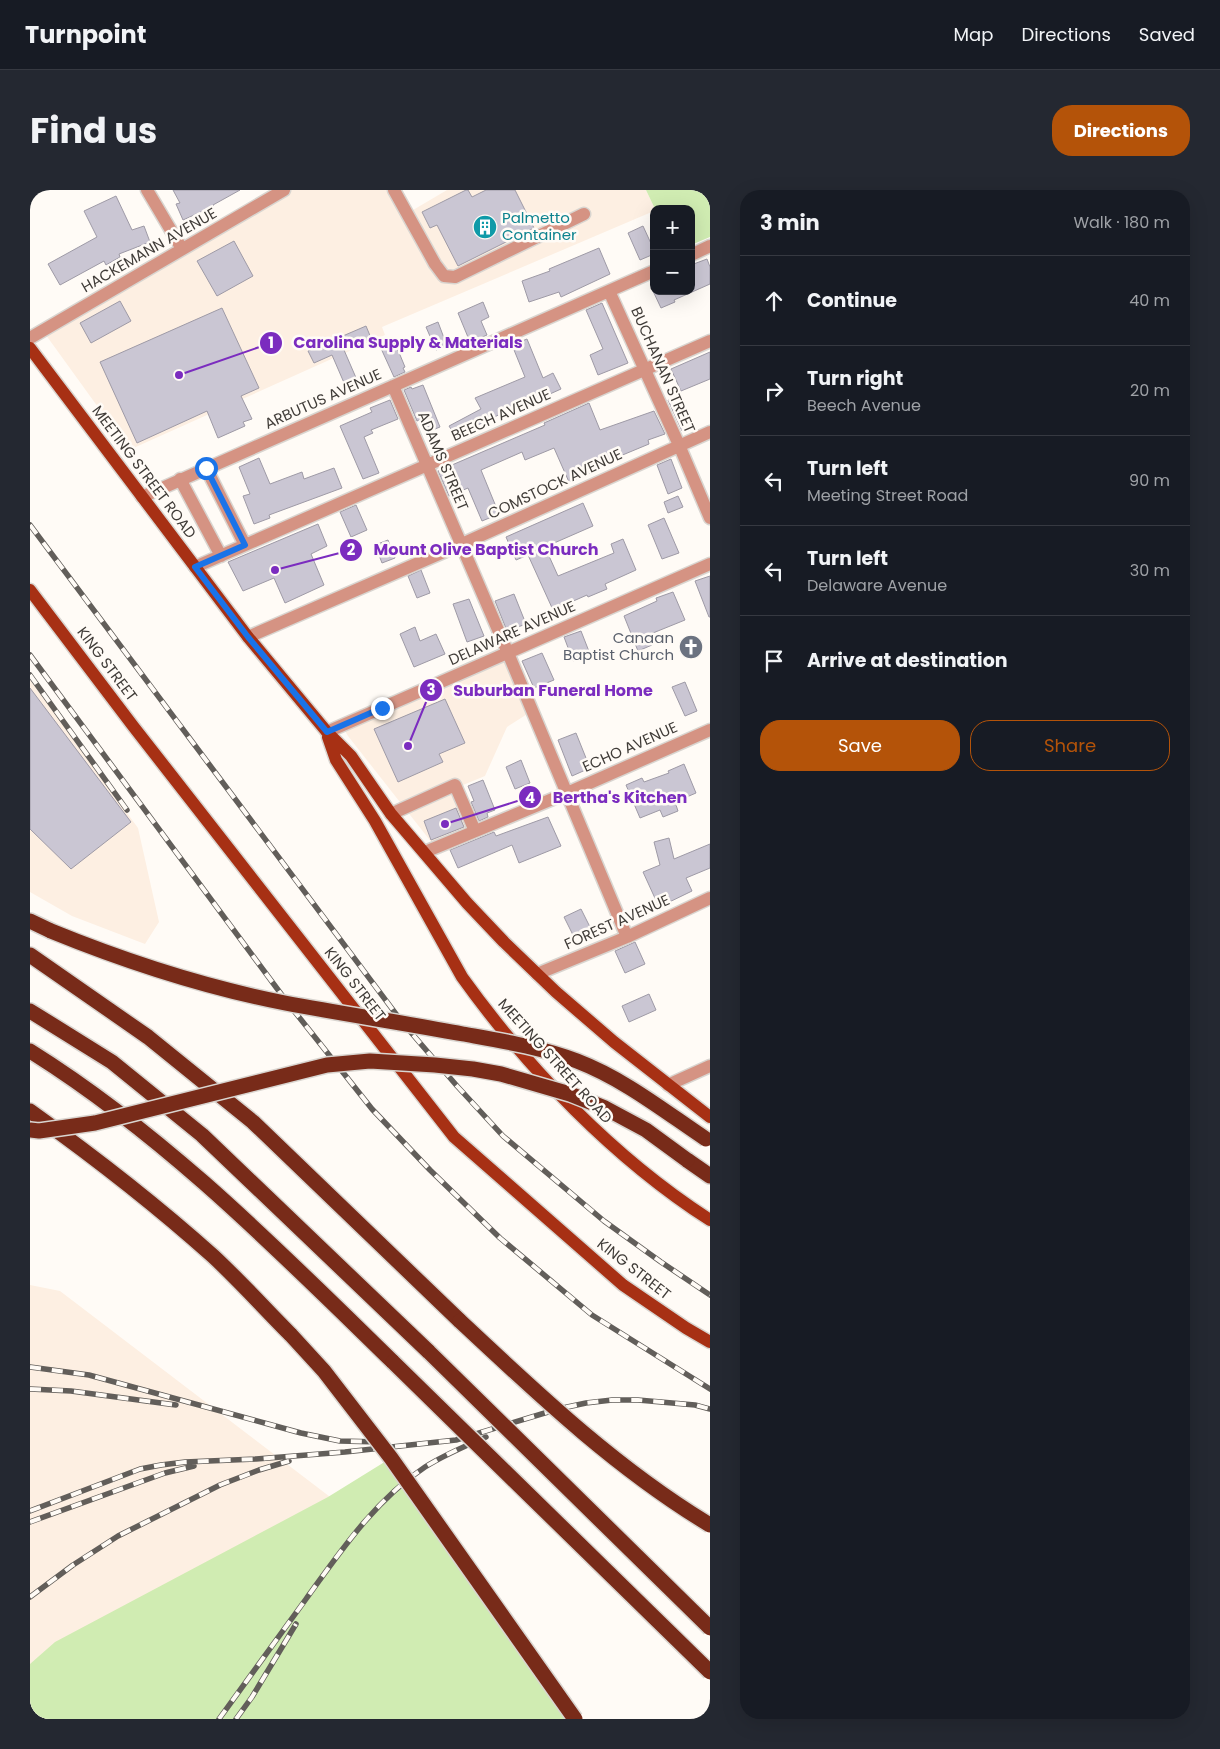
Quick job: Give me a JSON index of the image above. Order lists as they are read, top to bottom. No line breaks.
{"streets":{"main road":["MEETING STREET ROAD","KING STREET"],"street":["HACKEMANN AVENUE","BUCHANAN STREET","ARBUTUS AVENUE","BEECH AVENUE","ADAMS STREET","COMSTOCK AVENUE","DELAWARE AVENUE","ECHO AVENUE","FOREST AVENUE"]},"crossings":[["BUCHANAN STREET","ARBUTUS AVENUE"],["BUCHANAN STREET","BEECH AVENUE"],["BUCHANAN STREET","COMSTOCK AVENUE"],["ARBUTUS AVENUE","ADAMS STREET"],["ARBUTUS AVENUE","MEETING STREET ROAD"],["BEECH AVENUE","ADAMS STREET"],["BEECH AVENUE","MEETING STREET ROAD"],["ADAMS STREET","COMSTOCK AVENUE"],["ADAMS STREET","DELAWARE AVENUE"],["ADAMS STREET","ECHO AVENUE"],["ADAMS STREET","FOREST AVENUE"],["MEETING STREET ROAD","COMSTOCK AVENUE"],["MEETING STREET ROAD","DELAWARE AVENUE"],["MEETING STREET ROAD","ECHO AVENUE"],["MEETING STREET ROAD","FOREST AVENUE"]],"places":{"building":["Palmetto Container"],"other":["Carolina Supply & Materials","Mount Olive Baptist Church","Suburban Funeral Home","Bertha's Kitchen"],"church":["Canaan Baptist Church"]},"page":{"header":"Turnpoint","nav":["Map","Directions","Saved"],"title":"Find us","buttons":["Directions",["Save","Share"]],"heading":["3 min","Walk · 180 m"],"map_buttons":["+","−"],"list":[["Continue","40 m"],["Turn right","Beech Avenue","20 m"],["Turn left","Meeting Street Road","90 m"],["Turn left","Delaware Avenue","30 m"],"Arrive at destination"]}}
